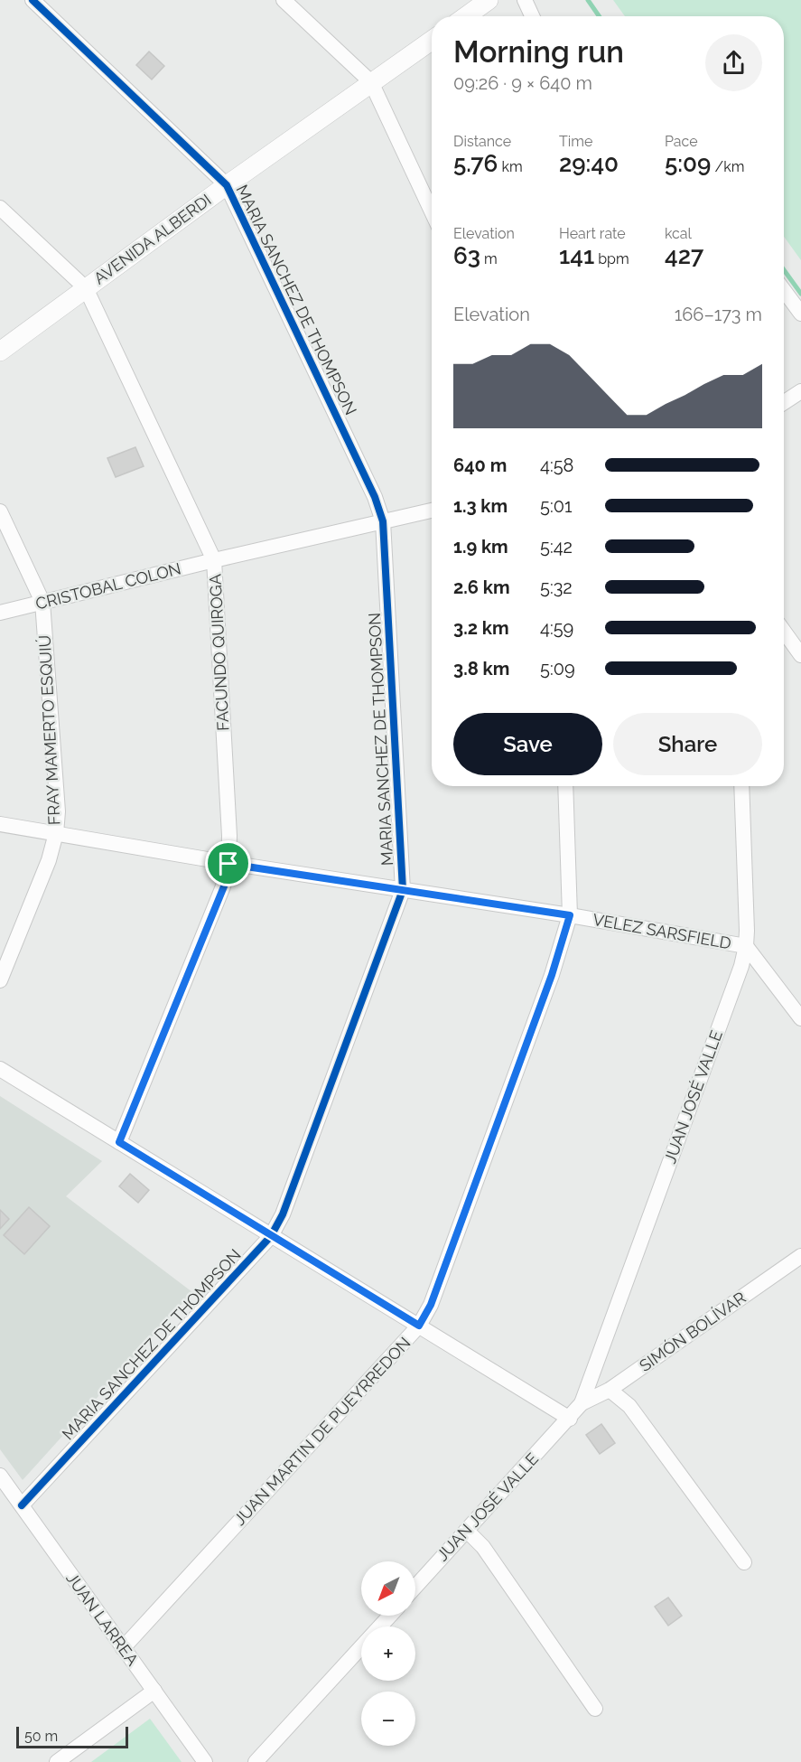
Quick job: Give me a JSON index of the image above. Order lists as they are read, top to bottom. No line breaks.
{"streets":{"main road":["AVENIDA ALBERDI"],"street":["MARIA SANCHEZ DE THOMPSON","CRISTOBAL COLON","FACUNDO QUIROGA","FRAY MAMERTO ESQUIÚ","VELEZ SARSFIELD","JUAN JOSÉ VALLE","SIMÓN BOLÍVAR","JUAN MARTIN DE PUEYRREDON","JUAN LARREA"]},"crossings":[["AVENIDA ALBERDI","MARIA SANCHEZ DE THOMPSON"],["AVENIDA ALBERDI","FACUNDO QUIROGA"],["MARIA SANCHEZ DE THOMPSON","CRISTOBAL COLON"],["MARIA SANCHEZ DE THOMPSON","VELEZ SARSFIELD"],["MARIA SANCHEZ DE THOMPSON","JUAN LARREA"],["CRISTOBAL COLON","FACUNDO QUIROGA"],["CRISTOBAL COLON","FRAY MAMERTO ESQUIÚ"],["FACUNDO QUIROGA","VELEZ SARSFIELD"],["FRAY MAMERTO ESQUIÚ","VELEZ SARSFIELD"],["VELEZ SARSFIELD","JUAN JOSÉ VALLE"],["VELEZ SARSFIELD","JUAN MARTIN DE PUEYRREDON"],["JUAN JOSÉ VALLE","SIMÓN BOLÍVAR"],["JUAN MARTIN DE PUEYRREDON","JUAN LARREA"]],"scale_bar":"50 m","north":"bottom left","page":{"heading":["Morning run","09:26 · 9 × 640 m"],"stats":[["Distance","5.76 km"],["Time","29:40"],["Pace","5:09 /km"],["Elevation","63 m"],["Heart rate","141 bpm"],["kcal","427"]],"chart":["Elevation","166–173 m"],"list":[{"name":"640 m","note":"4:58"},{"name":"1.3 km","note":"5:01"},{"name":"1.9 km","note":"5:42"},{"name":"2.6 km","note":"5:32"},{"name":"3.2 km","note":"4:59"},{"name":"3.8 km","note":"5:09"}],"buttons":["Save","Share"],"map_buttons":["+","−"],"scale":"50 m"}}
